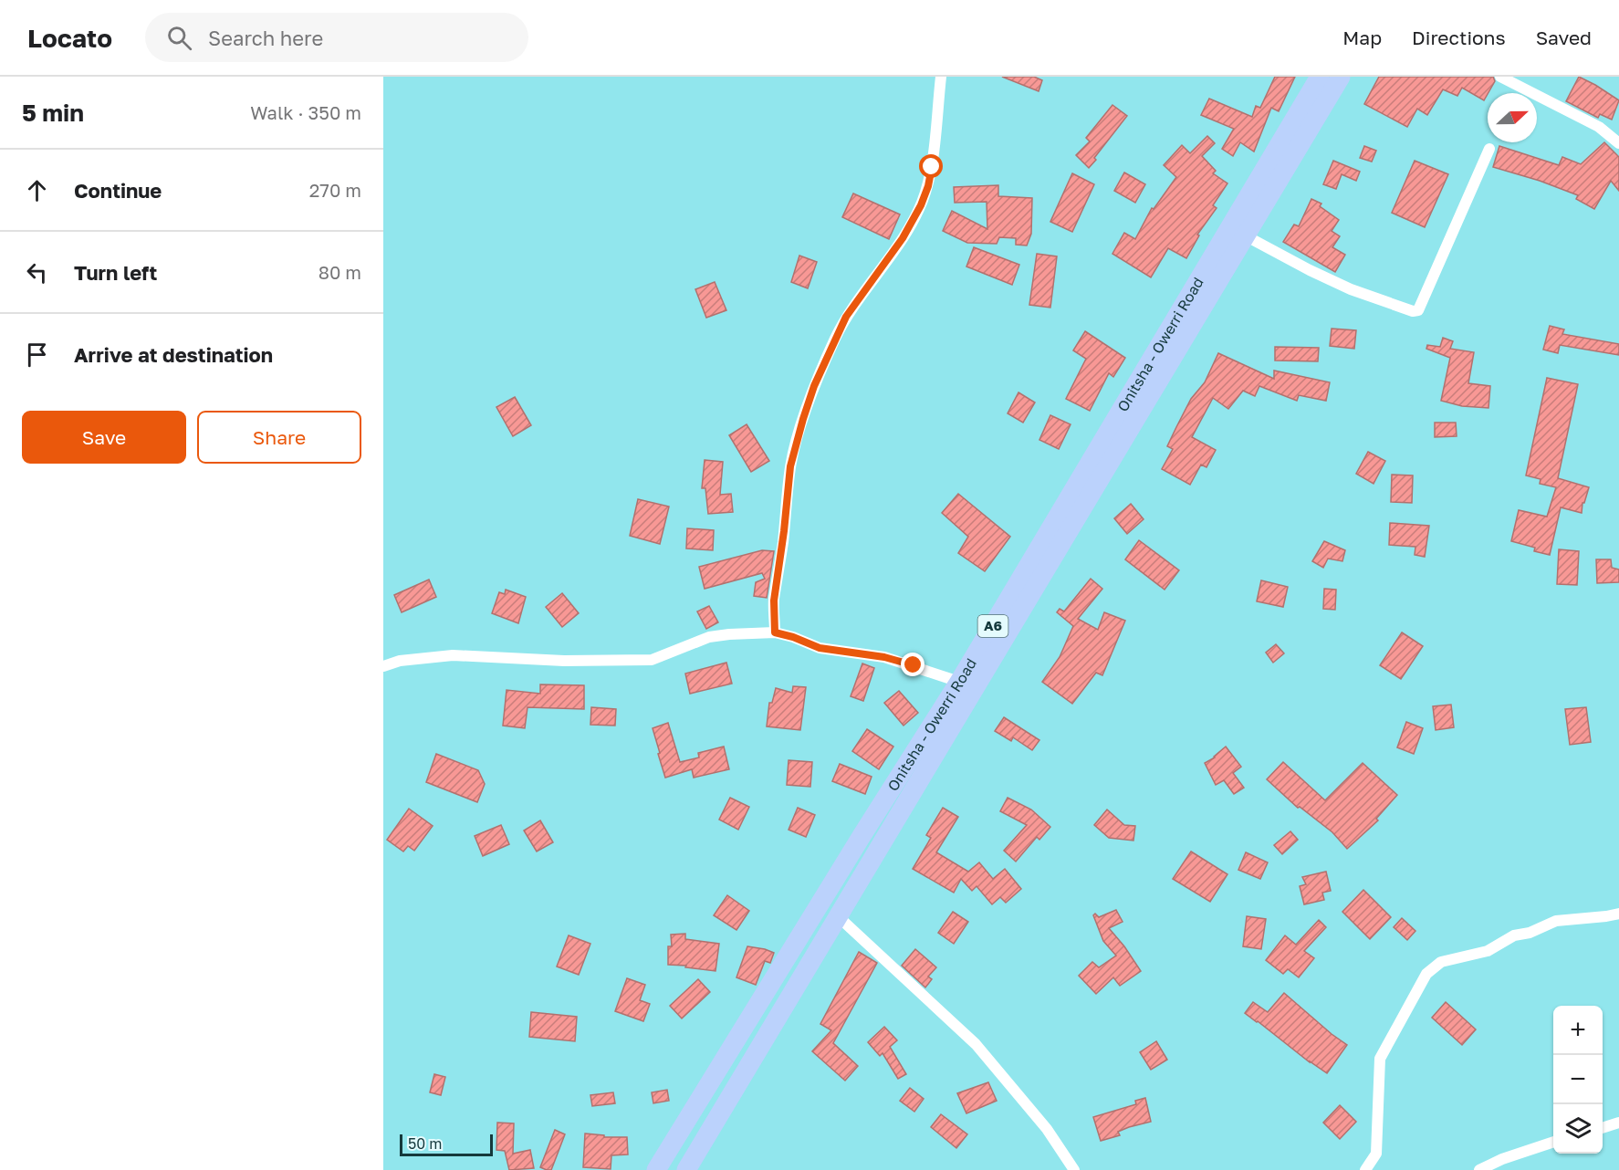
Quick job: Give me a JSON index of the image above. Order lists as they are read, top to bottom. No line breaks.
{"streets":{"highway":["Onitsha - Owerri Road","A6"]},"scale_bar":"50 m","north":"right","page":{"header":"Locato","search":"Search here","nav":["Map","Directions","Saved"],"heading":["5 min","Walk · 350 m"],"list":[["Continue","270 m"],["Turn left","80 m"],"Arrive at destination"],"buttons":["Save","Share"],"map_buttons":["+","−"],"scale":"50 m"}}
